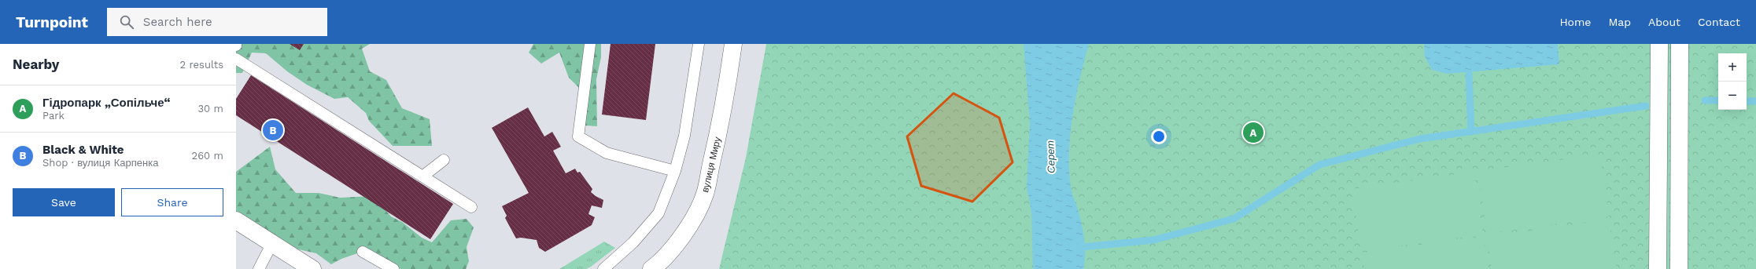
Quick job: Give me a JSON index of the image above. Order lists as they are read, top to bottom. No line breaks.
{"streets":{"street":["вулиця Миру"]},"water":["Серет"],"page":{"header":"Turnpoint","search":"Search here","nav":["Home","Map","About","Contact"],"heading":["Nearby","2 results"],"map_buttons":["+","−"],"list":[{"mark":"A","name":"Гідропарк „Сопільче“","note":"Park","value":"30 m"},{"mark":"B","name":"Black & White","note":"Shop · вулиця Карпенка","value":"260 m"}],"pins":["B","A"],"buttons":["Save","Share"]}}
